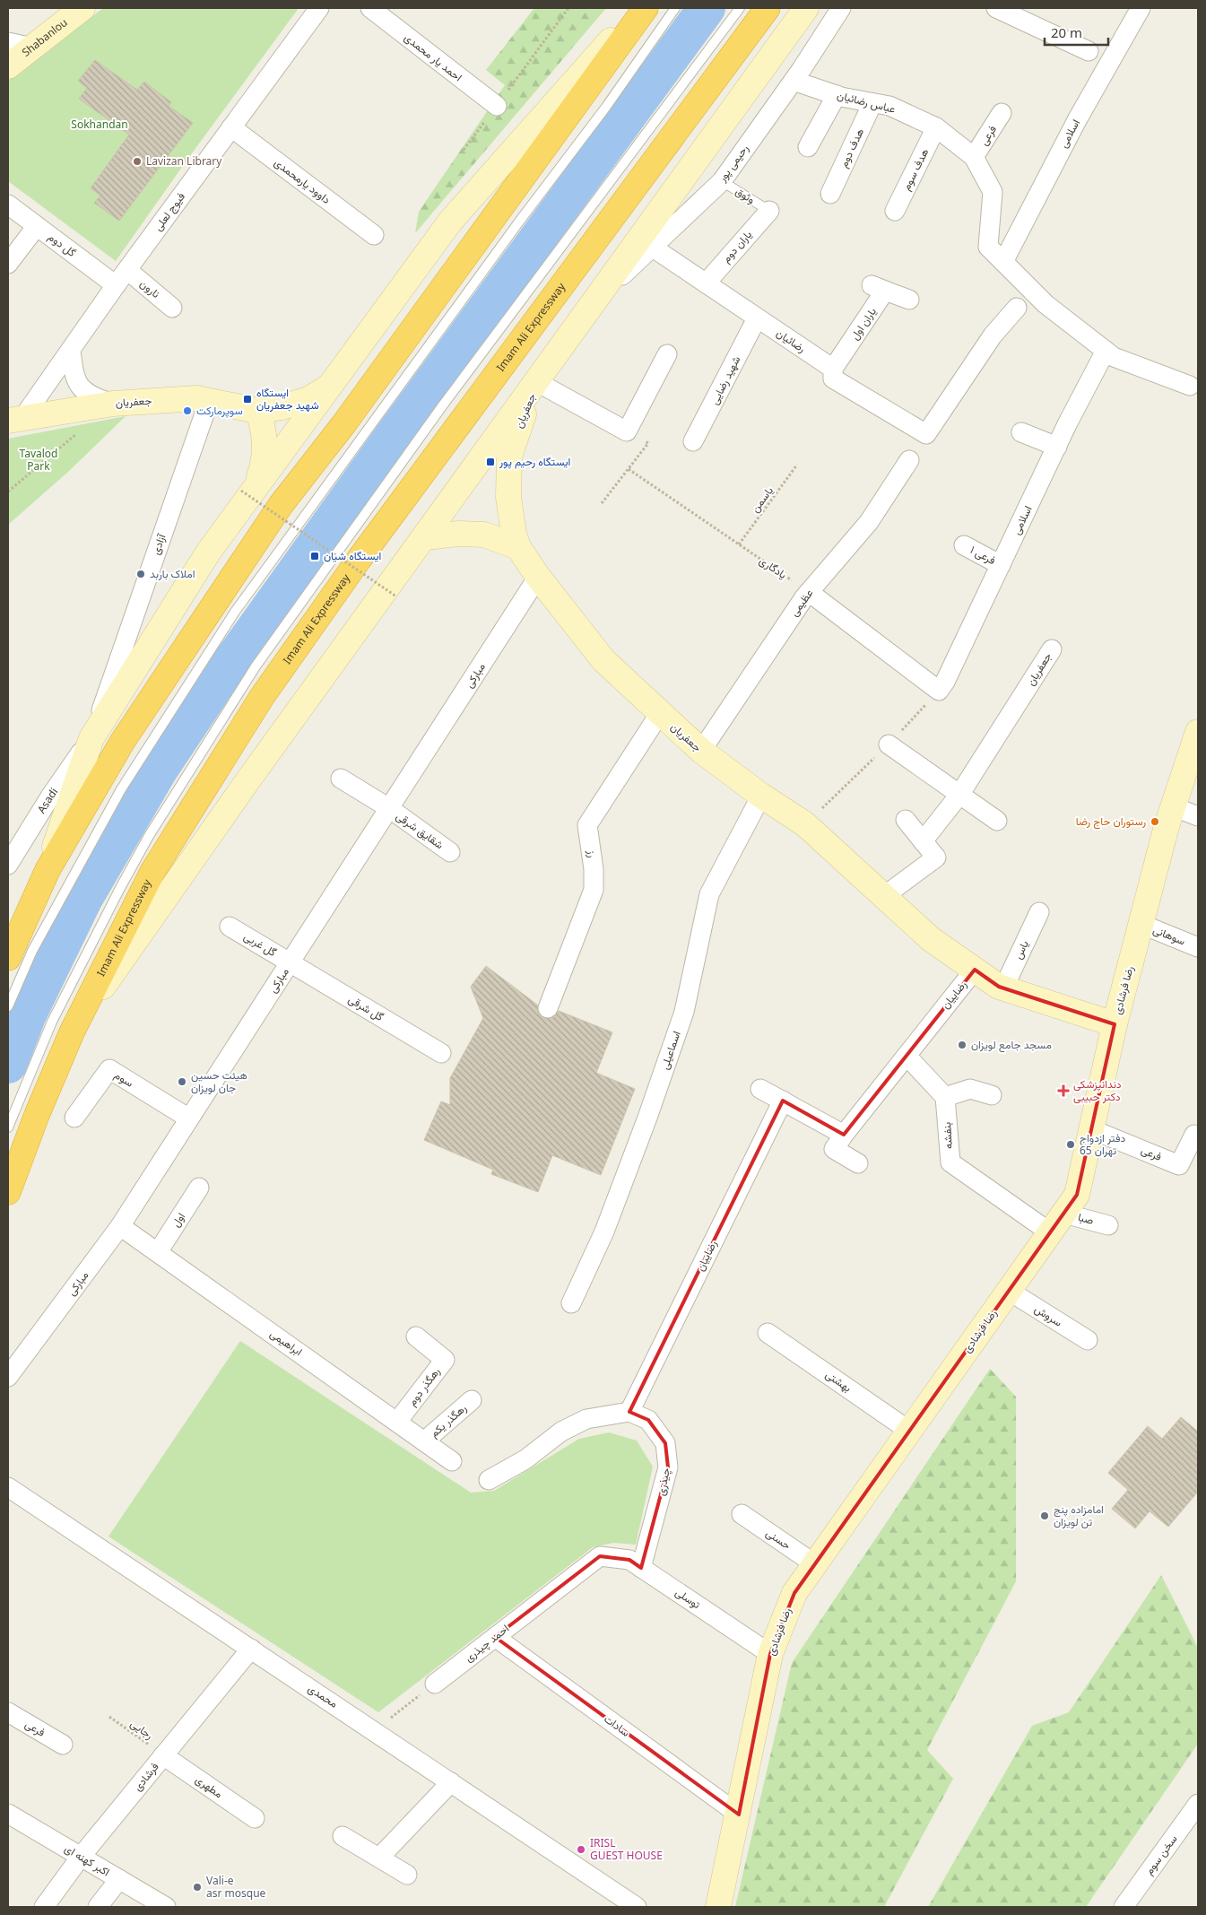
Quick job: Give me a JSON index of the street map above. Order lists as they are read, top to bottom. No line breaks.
{"streets":{"highway":["Imam Ali Expressway"],"main road":["Shabanlou","جعفریان","رضا فرشادی"],"street":["احمد یار محمدی","عباس رضائیان","اسلامی","فرعی","هدف دوم","رحیمی پور","هدف سوم","داوود یارمحمدی","فیوج لعلی","گل دوم","یاران دوم","نارون","یاران اول","رضائیان","شهید رضایی","آزادی","فرعی ۱","عظیمی","مبارکی","Asadi","شقایق شرقی","رز","سوهانی","گل غربی","یاس","رضاییان","گل شرقی","اسماعیلی","سوم","بنفشه","صبا","اول","سروش","ابراهیمی","بهشتی","رهگذر دوم","رهگذر یکم","چیذری","حسنی","توسلی","احمد چیذری","محمدی","سادات","فرشادی","مطهری","سخن سوم","اکبر کهنه ای"],"lane":["وثوق"],"path":["یاسمن","یادگاری","رجایی"]},"crossings":[["عباس رضائیان","اسلامی"],["عباس رضائیان","فرعی"],["عباس رضائیان","هدف دوم"],["عباس رضائیان","رحیمی پور"],["عباس رضائیان","هدف سوم"],["اسلامی","فرعی ۱"],["اسلامی","یادگاری"],["اسلامی","عظیمی"],["فرعی","رضا فرشادی"],["رحیمی پور","وثوق"],["رحیمی پور","رضائیان"],["داوود یارمحمدی","فیوج لعلی"],["وثوق","یاران دوم"],["فیوج لعلی","گل دوم"],["فیوج لعلی","نارون"],["فیوج لعلی","جعفریان"],["گل دوم","نارون"],["یاران دوم","رضائیان"],["یاران اول","رضائیان"],["رضائیان","شهید رضایی"],["جعفریان","آزادی"],["جعفریان","عظیمی"],["جعفریان","مبارکی"],["جعفریان","رز"],["جعفریان","یاس"],["جعفریان","رضا فرشادی"],["جعفریان","رضاییان"],["جعفریان","اسماعیلی"],["یاسمن","یادگاری"],["آزادی","Asadi"],["یادگاری","عظیمی"],["مبارکی","شقایق شرقی"],["مبارکی","گل غربی"],["مبارکی","گل شرقی"],["مبارکی","سوم"],["مبارکی","ابراهیمی"],["سوهانی","رضا فرشادی"],["گل غربی","گل شرقی"],["رضا فرشادی","بنفشه"],["رضا فرشادی","صبا"],["رضا فرشادی","سروش"],["رضا فرشادی","بهشتی"],["رضا فرشادی","حسنی"],["رضا فرشادی","توسلی"],["رضا فرشادی","سادات"],["رضاییان","چیذری"],["اول","ابراهیمی"],["ابراهیمی","رهگذر دوم"],["ابراهیمی","رهگذر یکم"],["چیذری","توسلی"],["توسلی","احمد چیذری"],["احمد چیذری","سادات"],["محمدی","فرشادی"],["رجایی","فرشادی"],["رجایی","مطهری"],["فرشادی","مطهری"],["فرشادی","اکبر کهنه ای"]],"parks":["Sokhandan","Tavalod Park"],"places":{"other":["Lavizan Library","سوپرمارکت","املاک باربد","رستوران حاج رضا","مسجد جامع لویزان","هیئت حسین جان لویزان","دفتر ازدواج 65 تهران","امامزاده پنج تن لویزان","IRISL GUEST HOUSE","Vali-e asr mosque"],"transit":["ایستگاه شهید جعفریان","ایستگاه رحیم پور","ایستگاه شیان"],"health":["دندانپزشکی دکتر حبیبی"]},"scale_bar":"20 m"}
